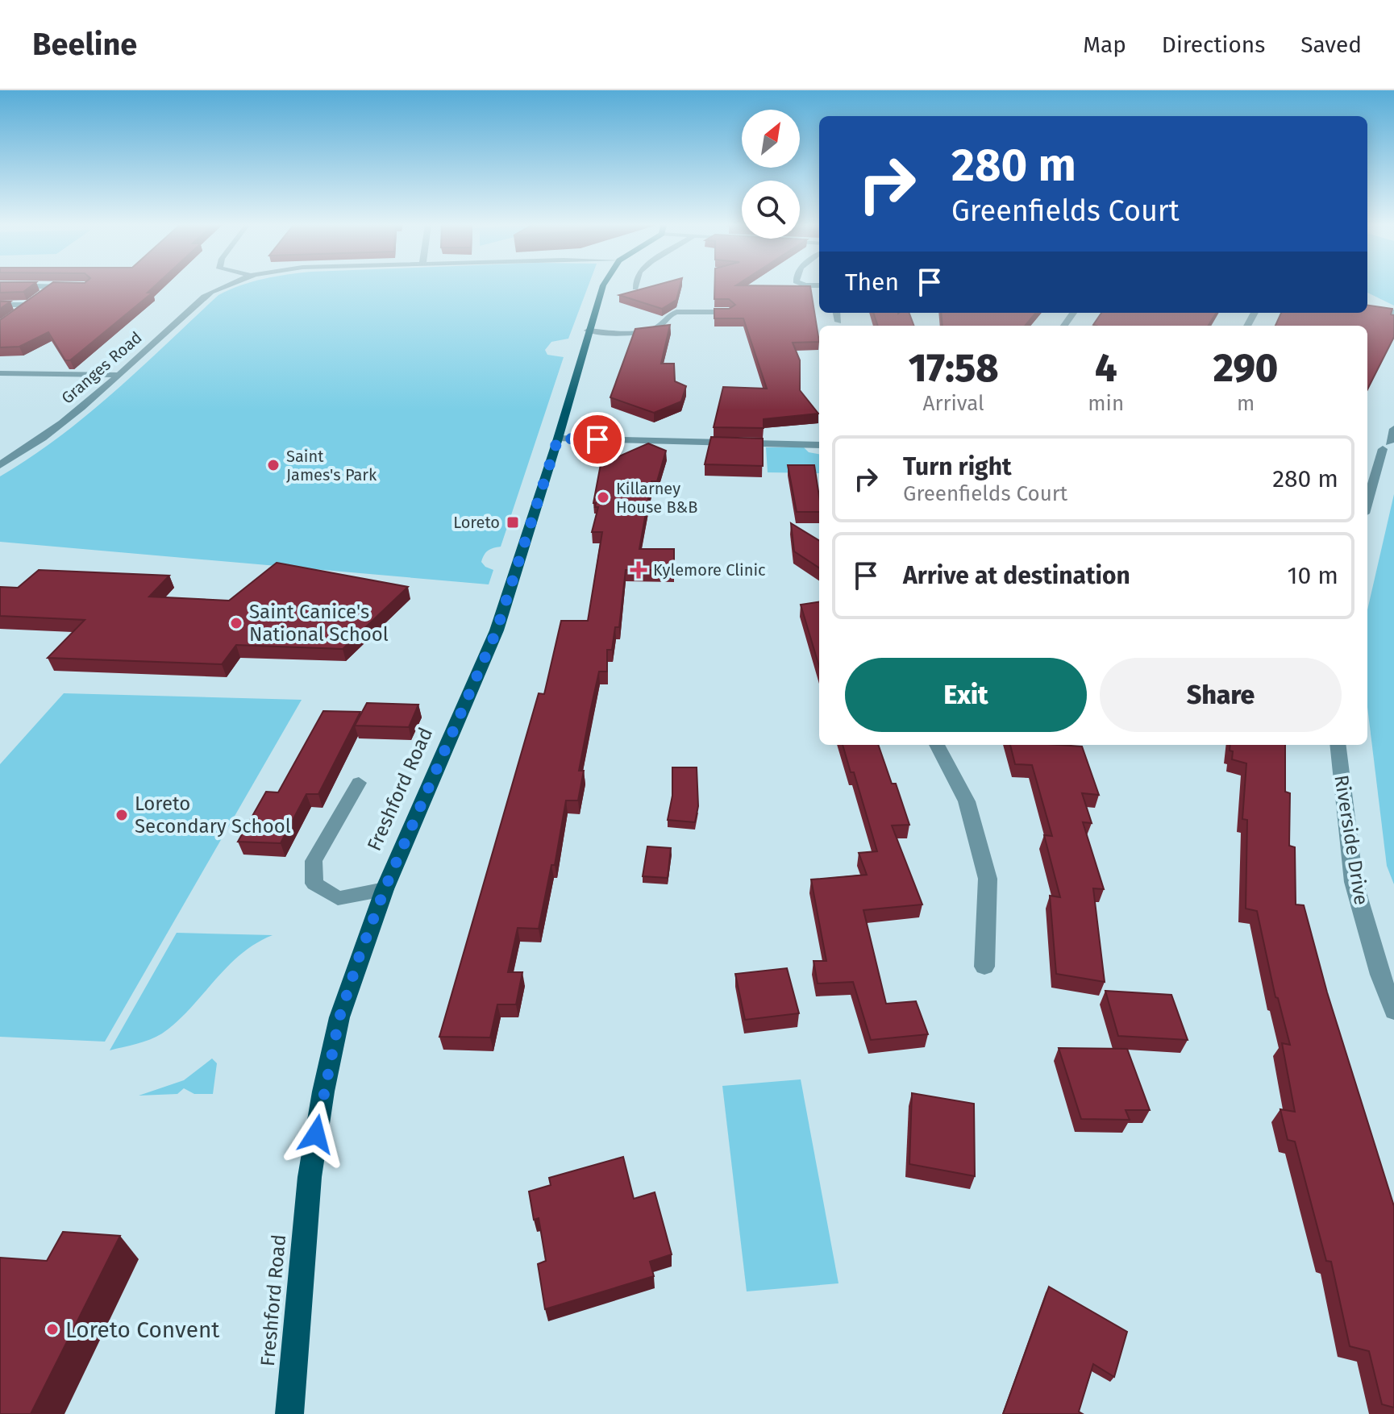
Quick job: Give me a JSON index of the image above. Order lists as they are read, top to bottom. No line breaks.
{"streets":{"main road":["Freshford Road"],"street":["Granges Road","Riverside Drive"]},"places":{"other":["Saint James's Park","Killarney House B&B","Saint Canice's National School","Loreto Secondary School","Loreto Convent"],"transit":["Loreto"],"health":["Kylemore Clinic"]},"north":"top right","page":{"header":"Beeline","nav":["Map","Directions","Saved"],"turn":["280 m","Greenfields Court"],"then":"Then","eta":["17:58","Arrival","4","min","290","m"],"list":[{"name":"Turn right","note":"Greenfields Court","value":"280 m"},{"name":"Arrive at destination","value":"10 m"}],"buttons":["Exit","Share"]}}
